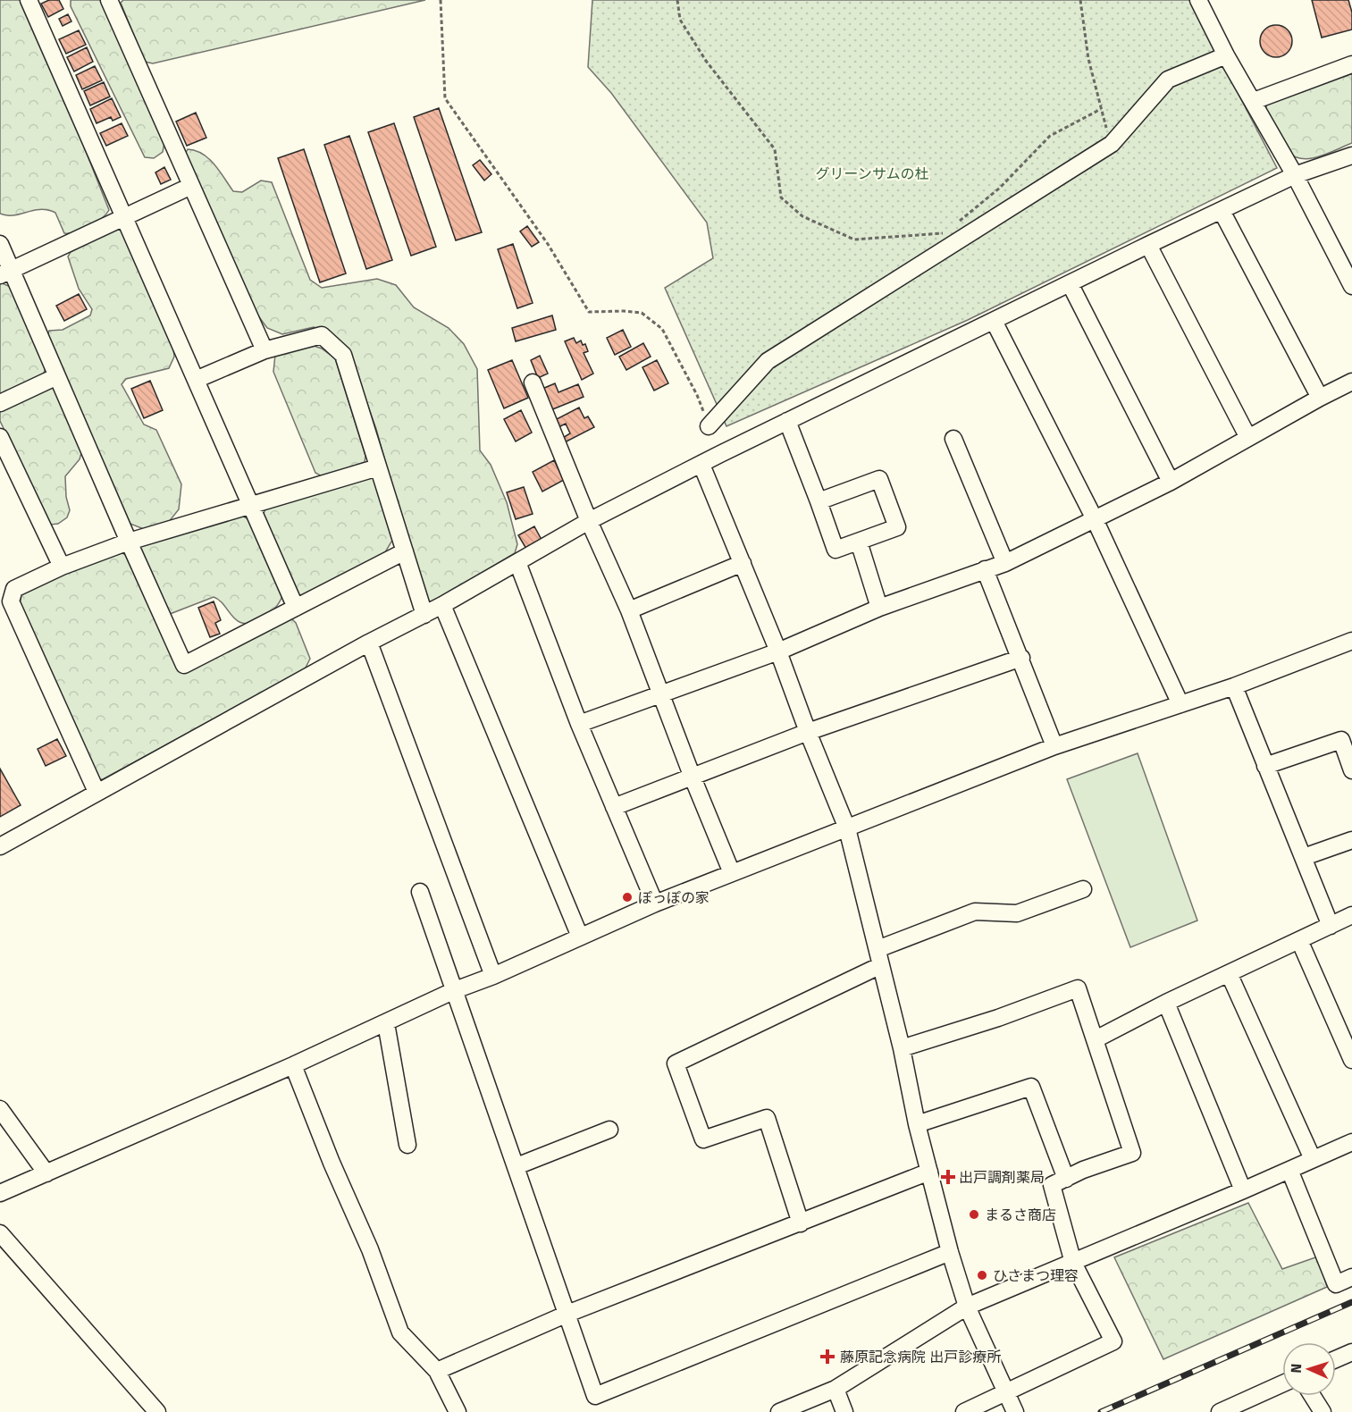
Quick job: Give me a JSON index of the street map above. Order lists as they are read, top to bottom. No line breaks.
{"parks":["グリーンサムの杜"],"places":{"other":["ぽっぽの家","まるさ商店","ひさまつ理容"],"health":["出戸調剤薬局","藤原記念病院 出戸診療所"]},"north":"left"}
